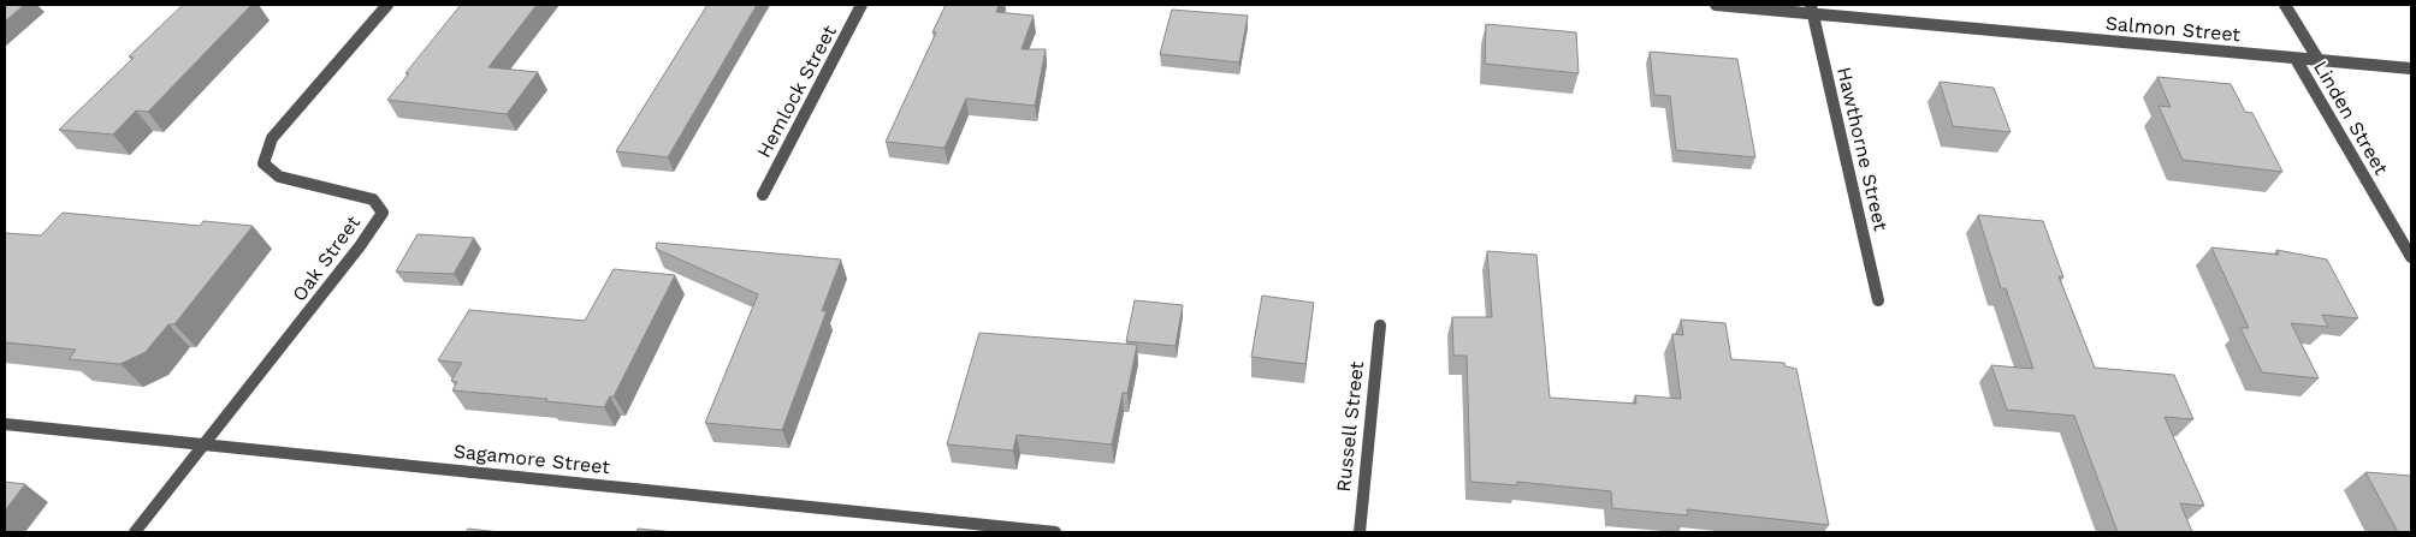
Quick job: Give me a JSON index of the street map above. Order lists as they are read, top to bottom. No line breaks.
{"streets":{"street":["Salmon Street","Hemlock Street","Linden Street","Hawthorne Street","Oak Street","Russell Street","Sagamore Street"]},"crossings":[["Salmon Street","Linden Street"],["Salmon Street","Hawthorne Street"],["Oak Street","Sagamore Street"]]}
